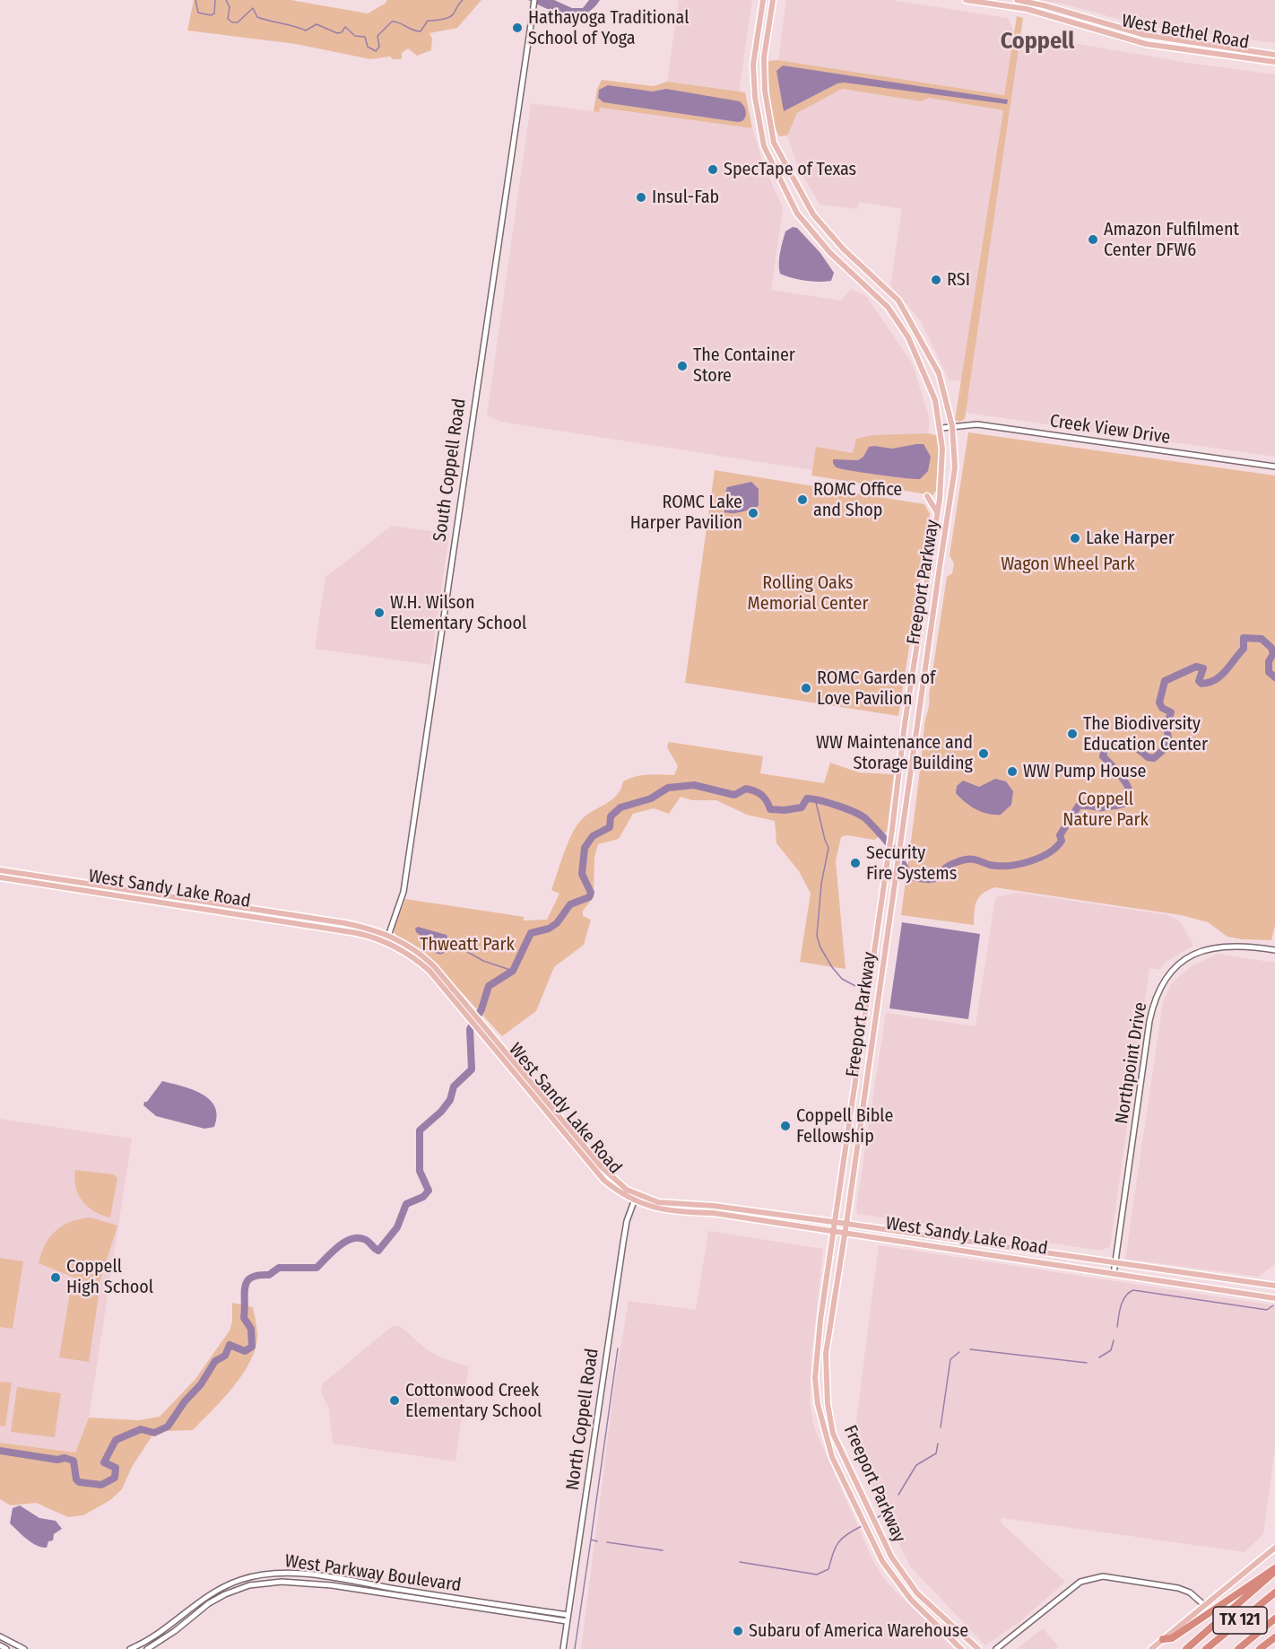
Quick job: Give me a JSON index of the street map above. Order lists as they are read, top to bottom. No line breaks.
{"streets":{"highway":["TX 121"],"main road":["West Bethel Road","Freeport Parkway","West Sandy Lake Road"],"street":["Creek View Drive","South Coppell Road","Northpoint Drive","North Coppell Road","West Parkway Boulevard"]},"crossings":[["Creek View Drive","Freeport Parkway"],["South Coppell Road","West Sandy Lake Road"],["Freeport Parkway","West Sandy Lake Road"],["West Sandy Lake Road","Northpoint Drive"],["West Sandy Lake Road","North Coppell Road"],["North Coppell Road","West Parkway Boulevard"]],"districts":["Coppell"],"parks":["Wagon Wheel Park","Rolling Oaks Memorial Center","Coppell Nature Park","Thweatt Park"],"places":["Hathayoga Traditional School of Yoga","SpecTape of Texas","Insul-Fab","Amazon Fulfilment Center DFW6","RSI","The Container Store","ROMC Office and Shop","ROMC Lake Harper Pavilion","Lake Harper","W.H. Wilson Elementary School","ROMC Garden of Love Pavilion","The Biodiversity Education Center","WW Maintenance and Storage Building","WW Pump House","Security Fire Systems","Coppell Bible Fellowship","Coppell High School","Cottonwood Creek Elementary School","Subaru of America Warehouse"]}
